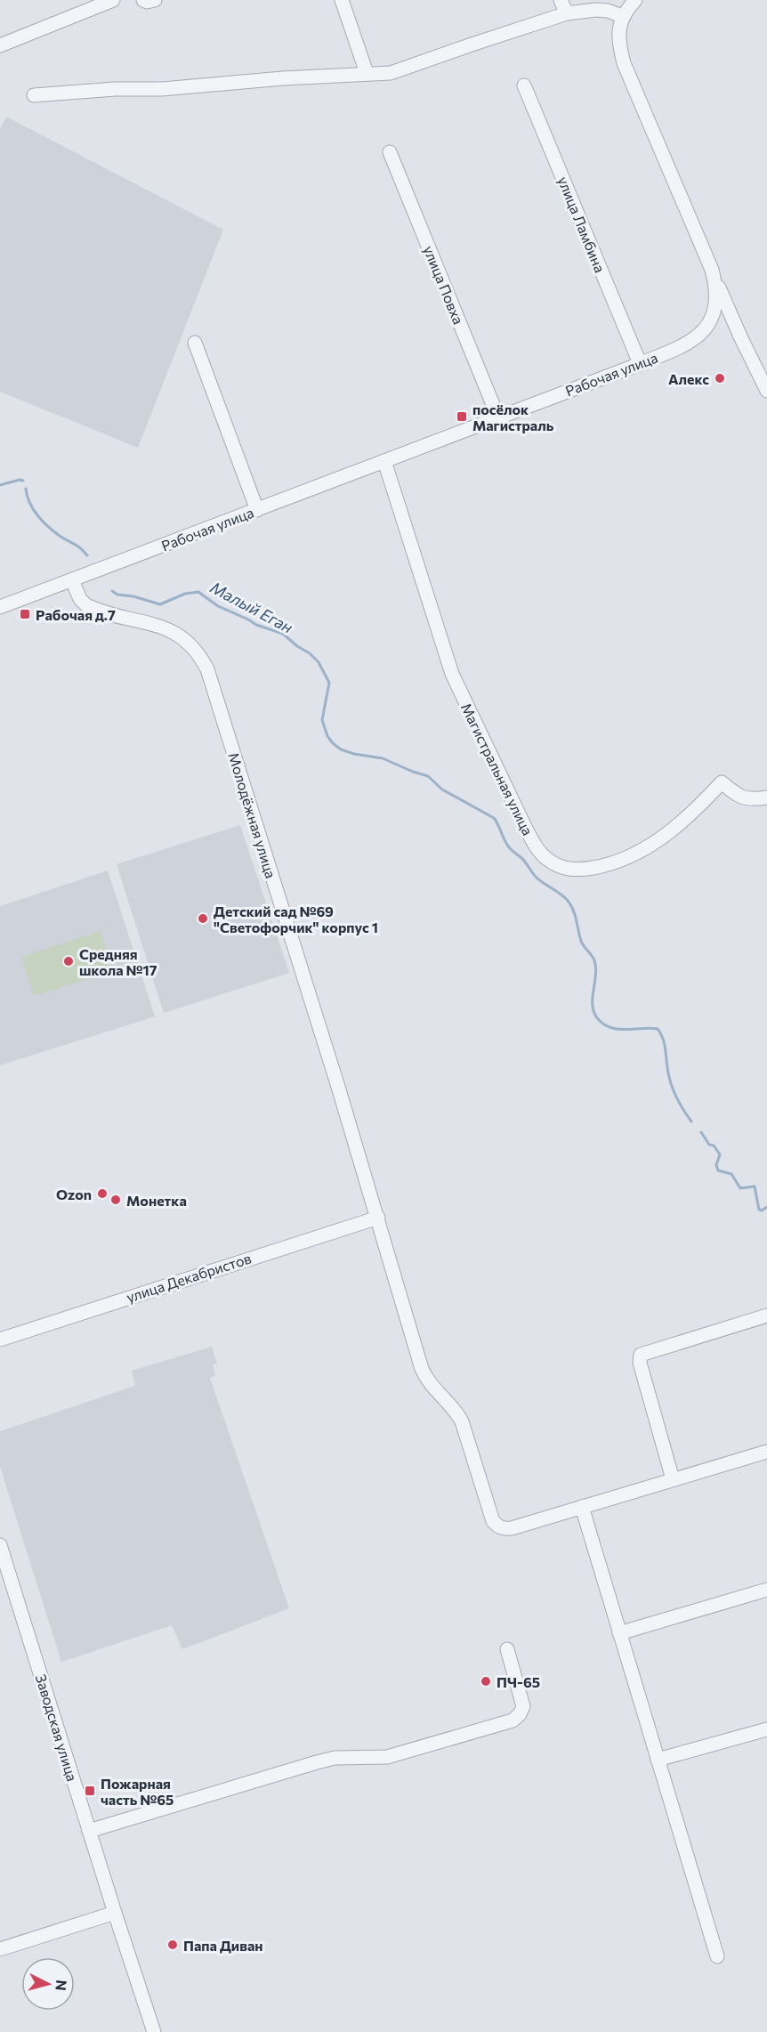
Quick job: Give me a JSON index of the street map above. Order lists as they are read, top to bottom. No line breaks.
{"streets":{"street":["улица Ламбина","улица Повха","Рабочая улица","Магистральная улица","Молодёжная улица","улица Декабристов","Заводская улица"]},"crossings":[["улица Ламбина","Рабочая улица"],["улица Повха","Рабочая улица"],["Рабочая улица","Магистральная улица"],["Рабочая улица","Молодёжная улица"],["Молодёжная улица","улица Декабристов"]],"water":["Малый Еган"],"places":{"other":["Алекс","Детский сад №69 \"Светофорчик\" корпус 1","Средняя школа №17","Ozon","Монетка","ПЧ-65","Папа Диван"],"transit":["посёлок Магистраль","Рабочая д.7","Пожарная часть №65"]},"north":"right"}
